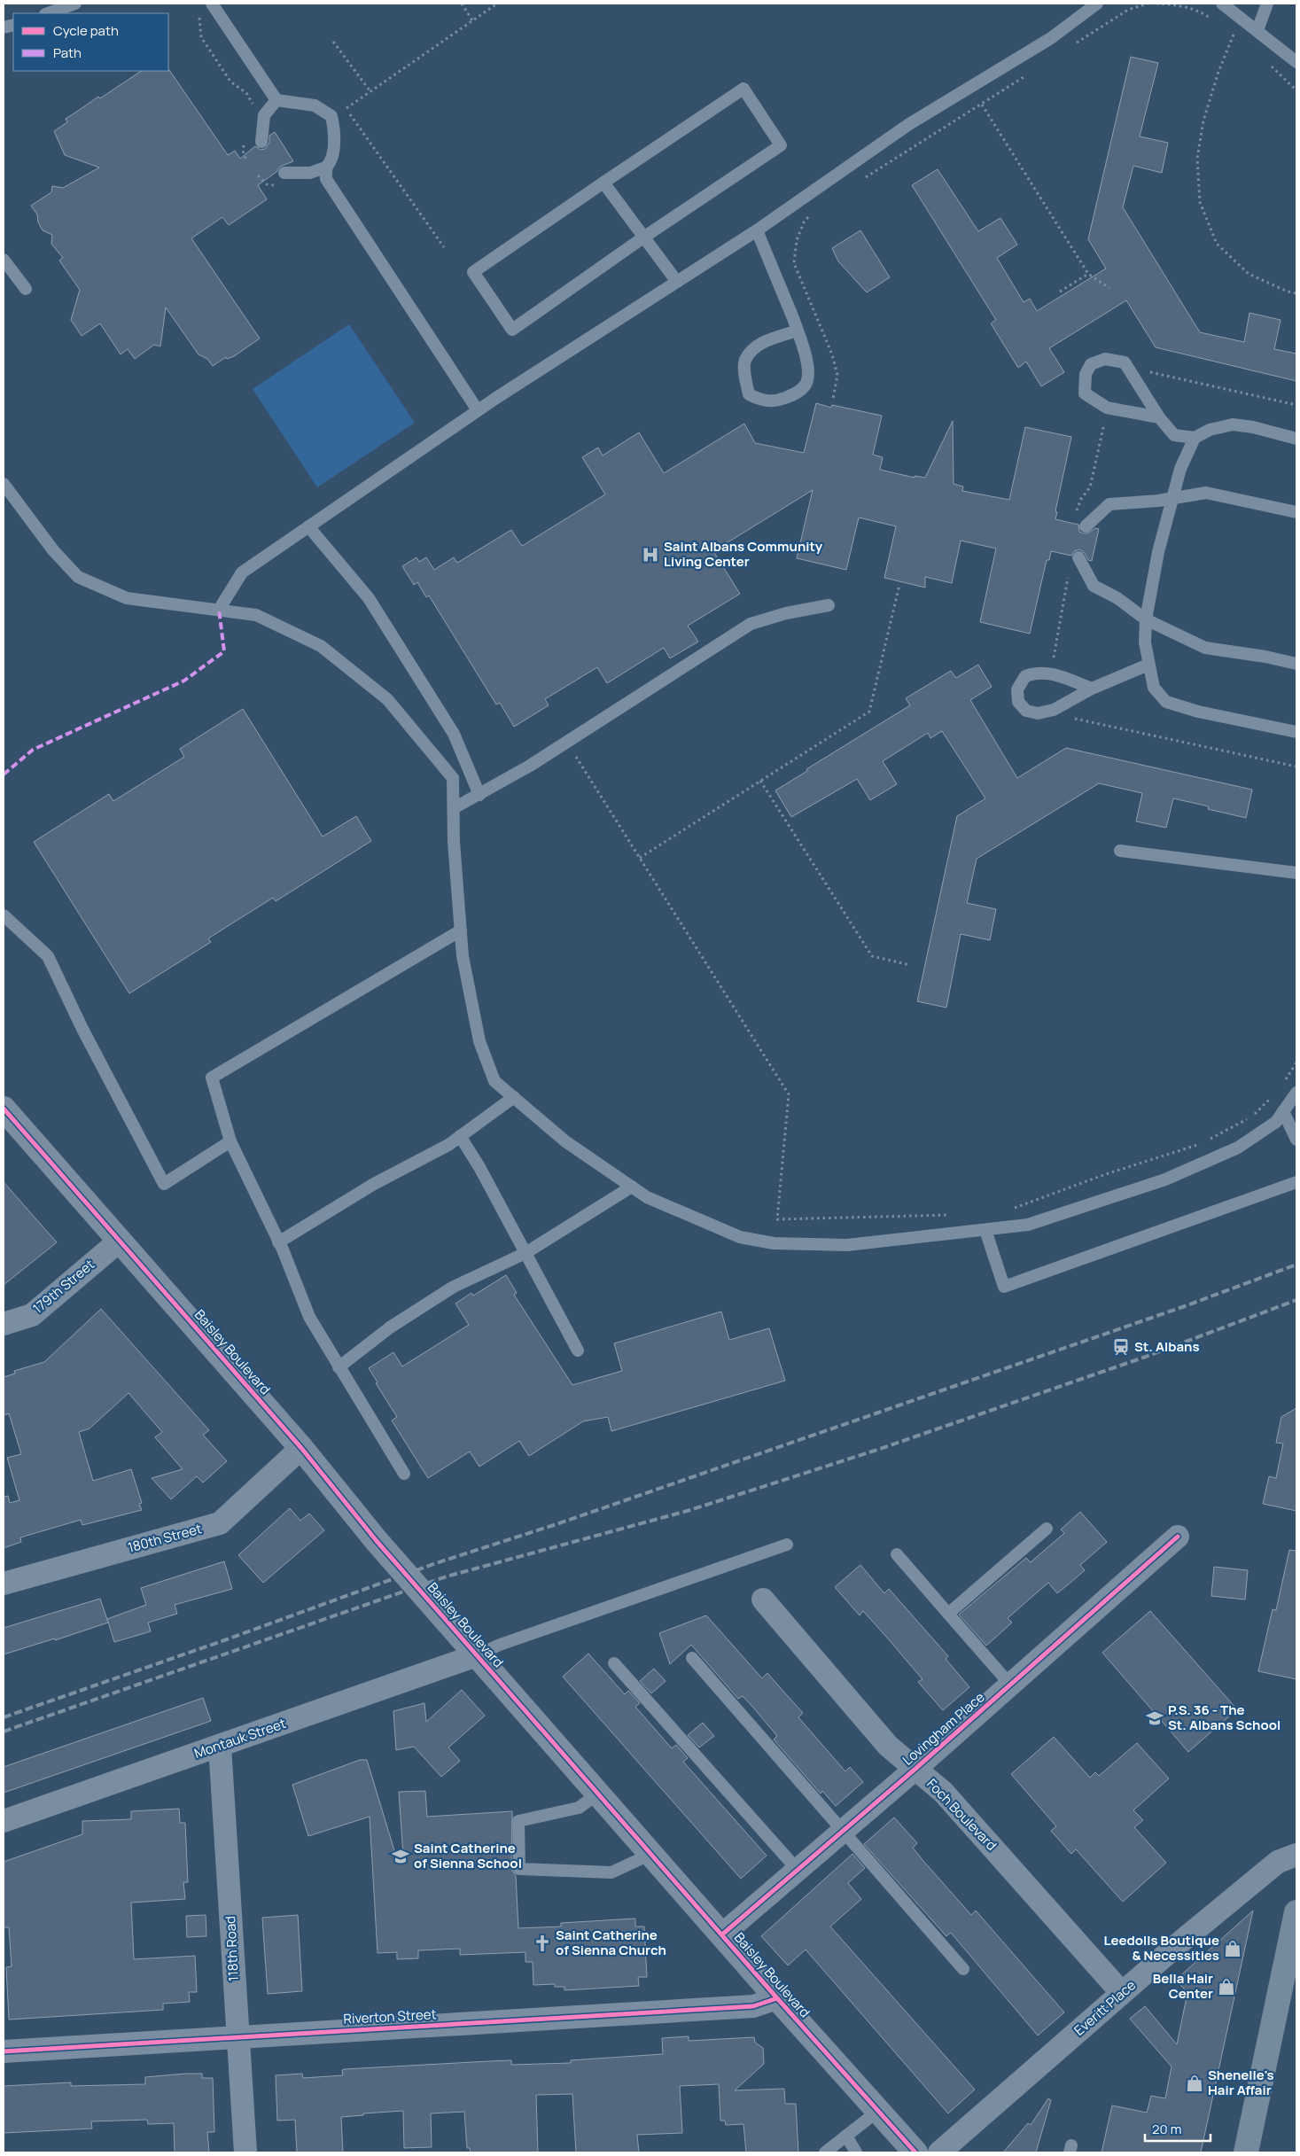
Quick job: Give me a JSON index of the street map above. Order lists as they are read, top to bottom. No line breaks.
{"streets":{"street":["179th Street","Baisley Boulevard","180th Street","Lovingham Place","Montauk Street","Foch Boulevard","118th Road","Everitt Place","Riverton Street"]},"crossings":[["179th Street","Baisley Boulevard"],["Baisley Boulevard","180th Street"],["Baisley Boulevard","Lovingham Place"],["Baisley Boulevard","Montauk Street"],["Baisley Boulevard","Riverton Street"],["Lovingham Place","Foch Boulevard"],["Montauk Street","118th Road"],["Foch Boulevard","Everitt Place"],["118th Road","Riverton Street"]],"places":{"hospital":["Saint Albans Community Living Center"],"station":["St. Albans"],"school or university":["P.S. 36 - The St. Albans School","Saint Catherine of Sienna School"],"church":["Saint Catherine of Sienna Church"],"shop":["Leedolls Boutique & Necessities","Bella Hair Center","Shenelle's Hair Affair"]},"legend":["Cycle path","Path"],"scale_bar":"20 m"}
